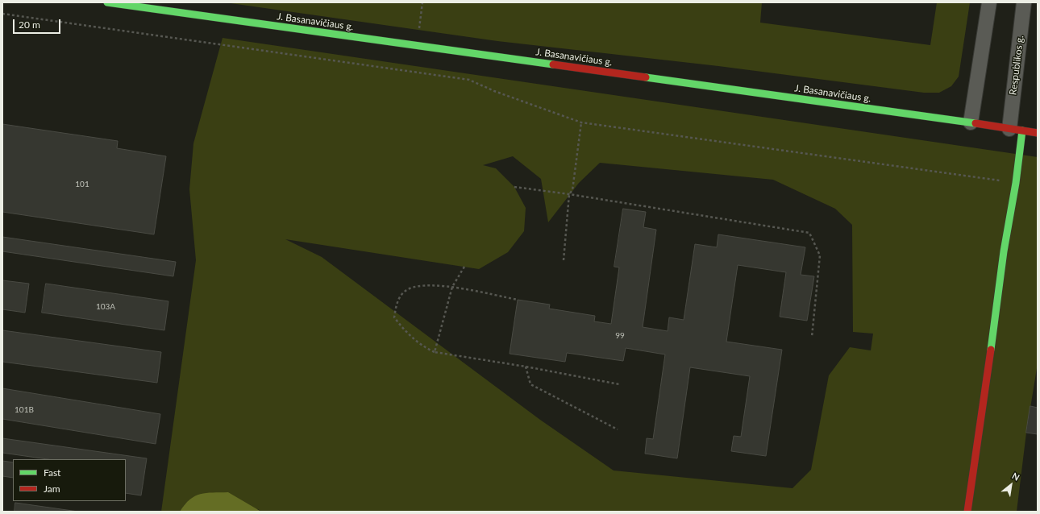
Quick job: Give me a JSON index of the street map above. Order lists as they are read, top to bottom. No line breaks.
{"streets":{"main road":["J. Basanavičiaus g."],"street":["Respublikos g."]},"crossings":[["J. Basanavičiaus g.","Respublikos g."]],"house_numbers":["101","103A","99","101B"],"legend":["Fast","Jam"],"scale_bar":"20 m","north":"top right"}
